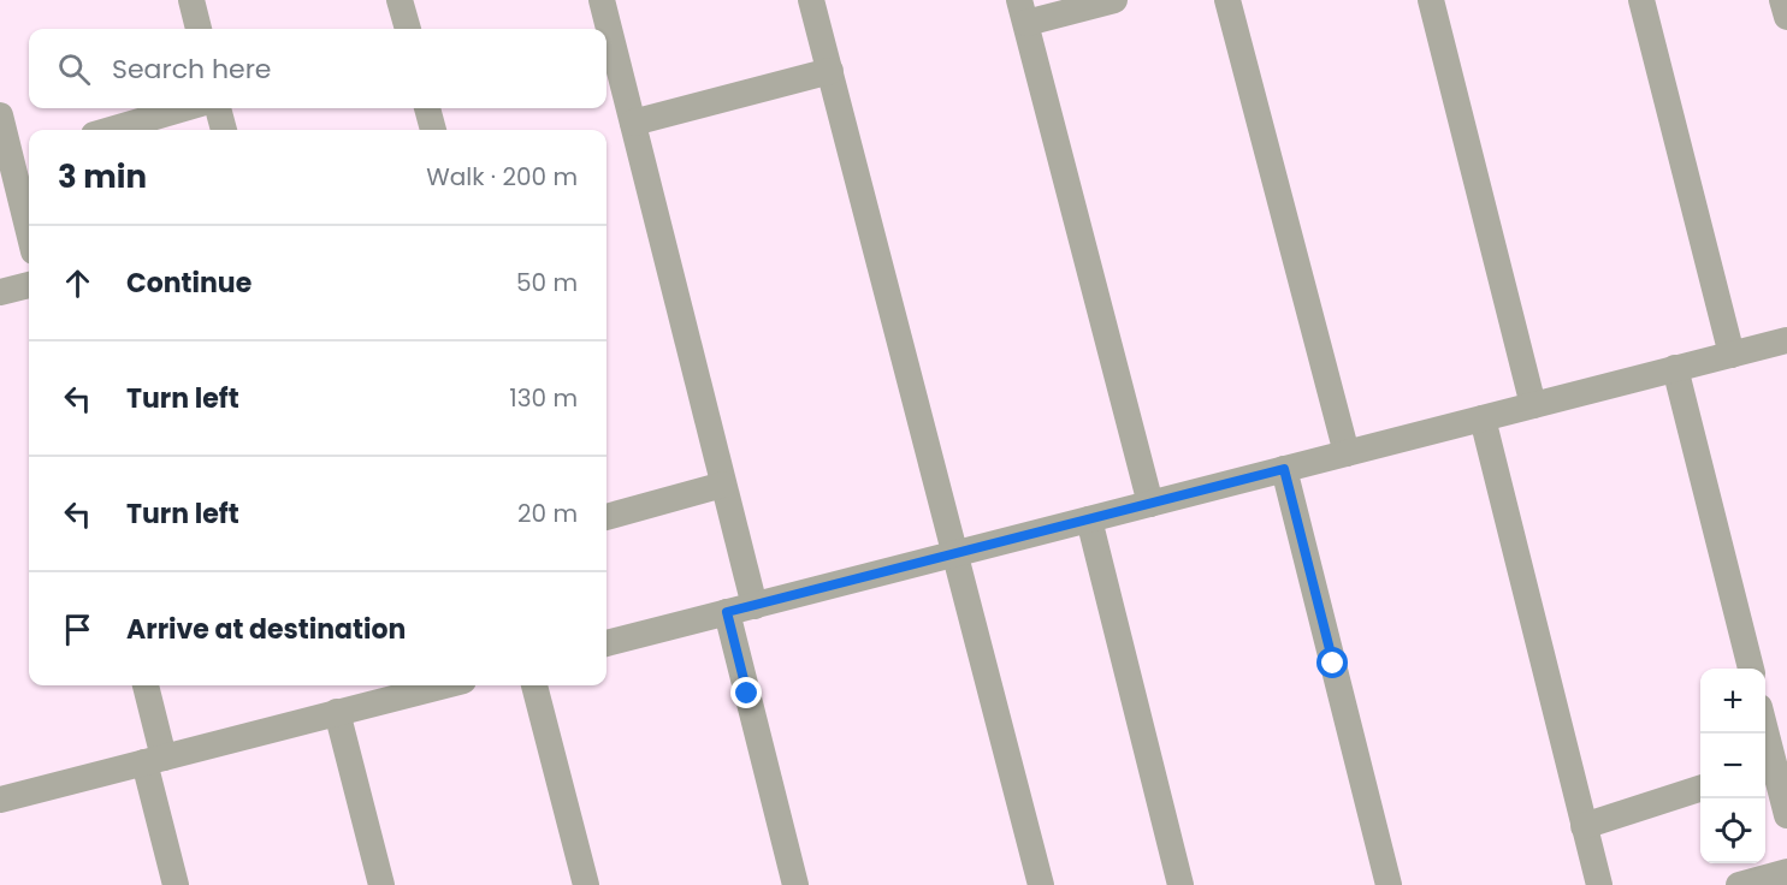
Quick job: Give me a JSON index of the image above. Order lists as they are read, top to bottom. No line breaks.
{"page":{"search":"Search here","heading":["3 min","Walk · 200 m"],"list":[["Continue","50 m"],["Turn left","130 m"],["Turn left","20 m"],"Arrive at destination"],"map_buttons":["+","−"]}}
